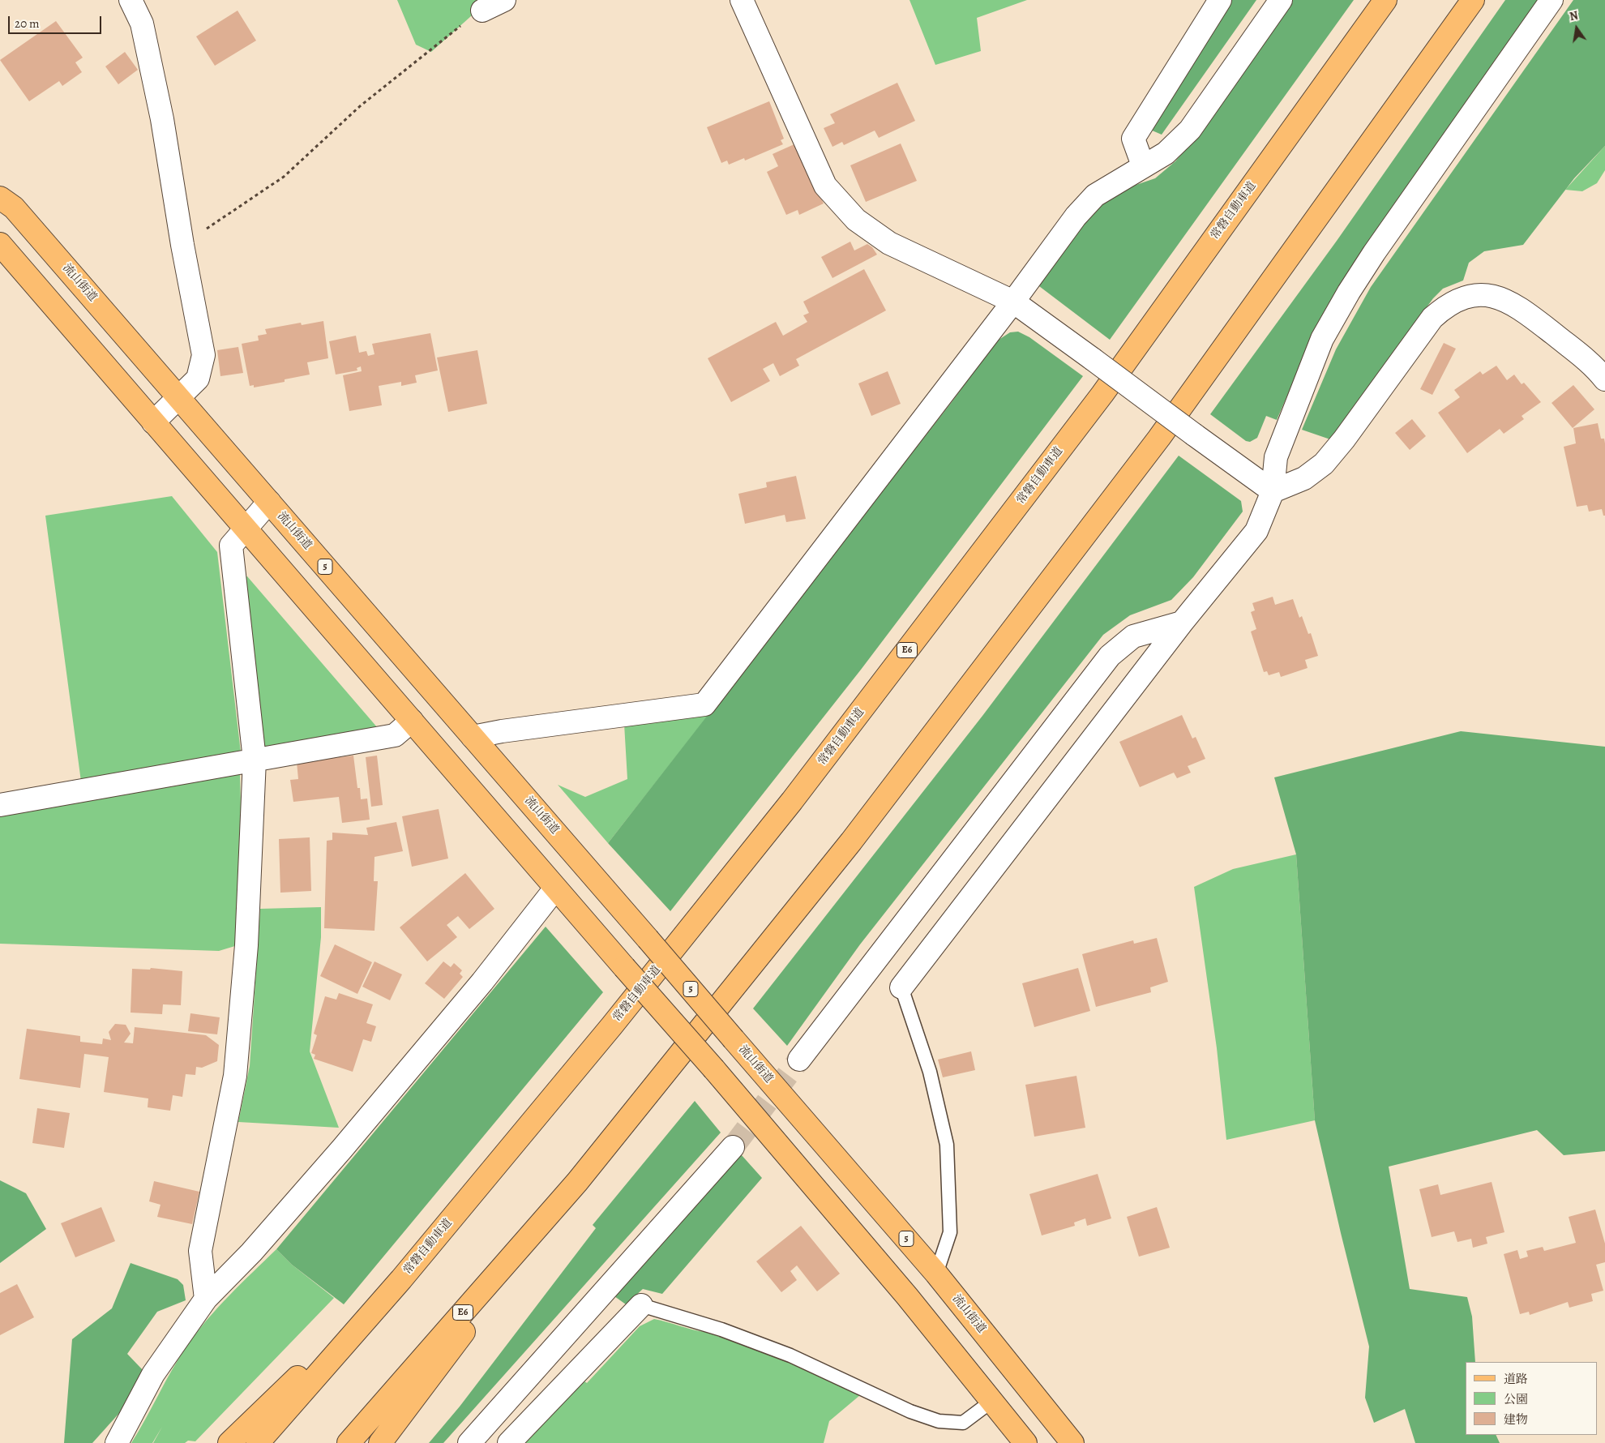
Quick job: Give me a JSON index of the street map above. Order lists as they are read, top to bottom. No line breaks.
{"streets":{"main road":["常磐自動車道","流山街道","5","E6"]},"legend":["道路","公園","建物"],"scale_bar":"20 m","north":"top"}
